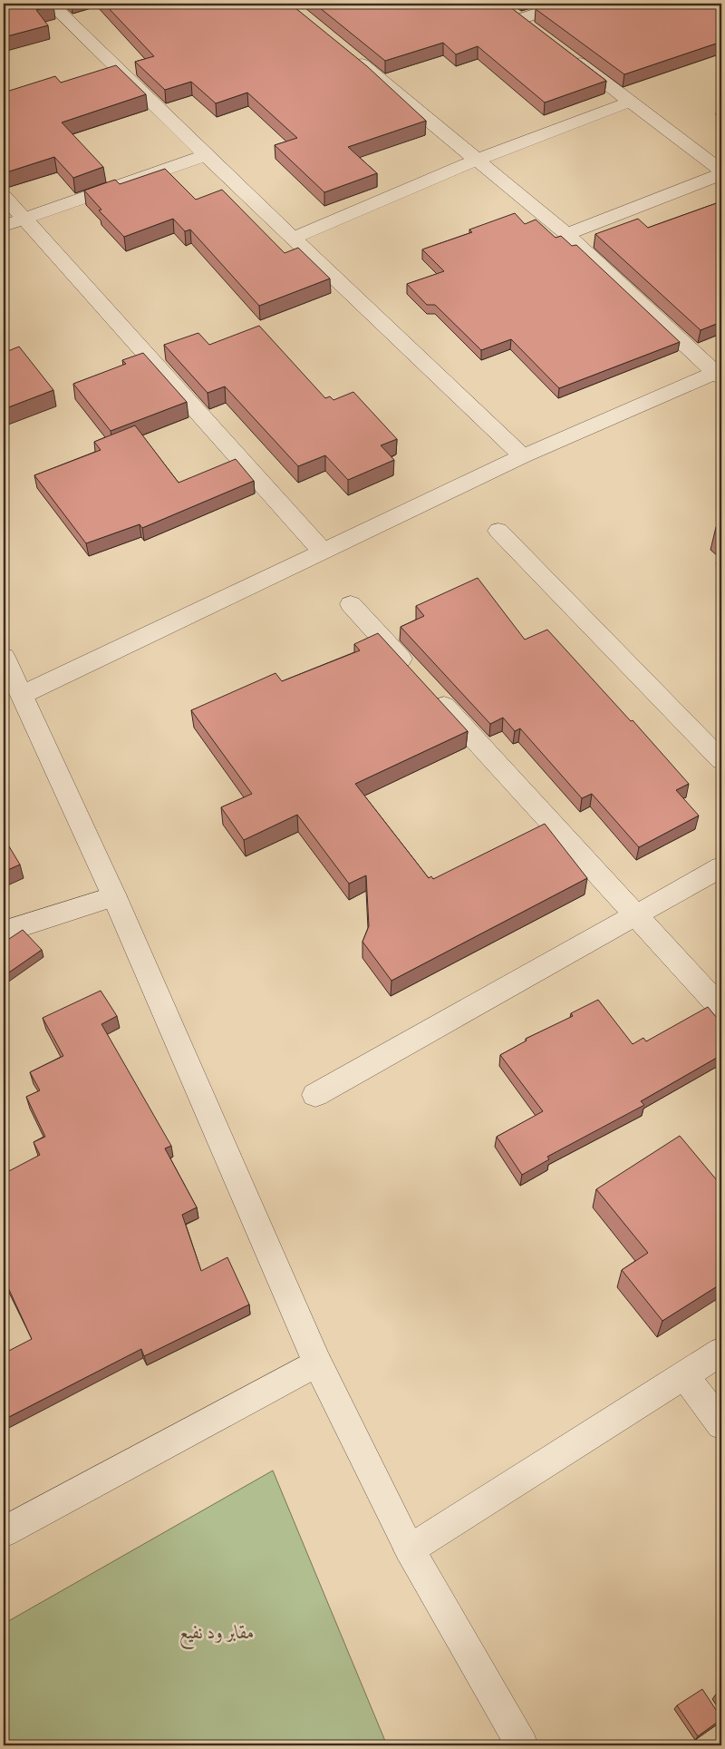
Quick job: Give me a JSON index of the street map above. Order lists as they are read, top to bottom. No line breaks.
{"parks":["مقابر ود نفيع"]}
